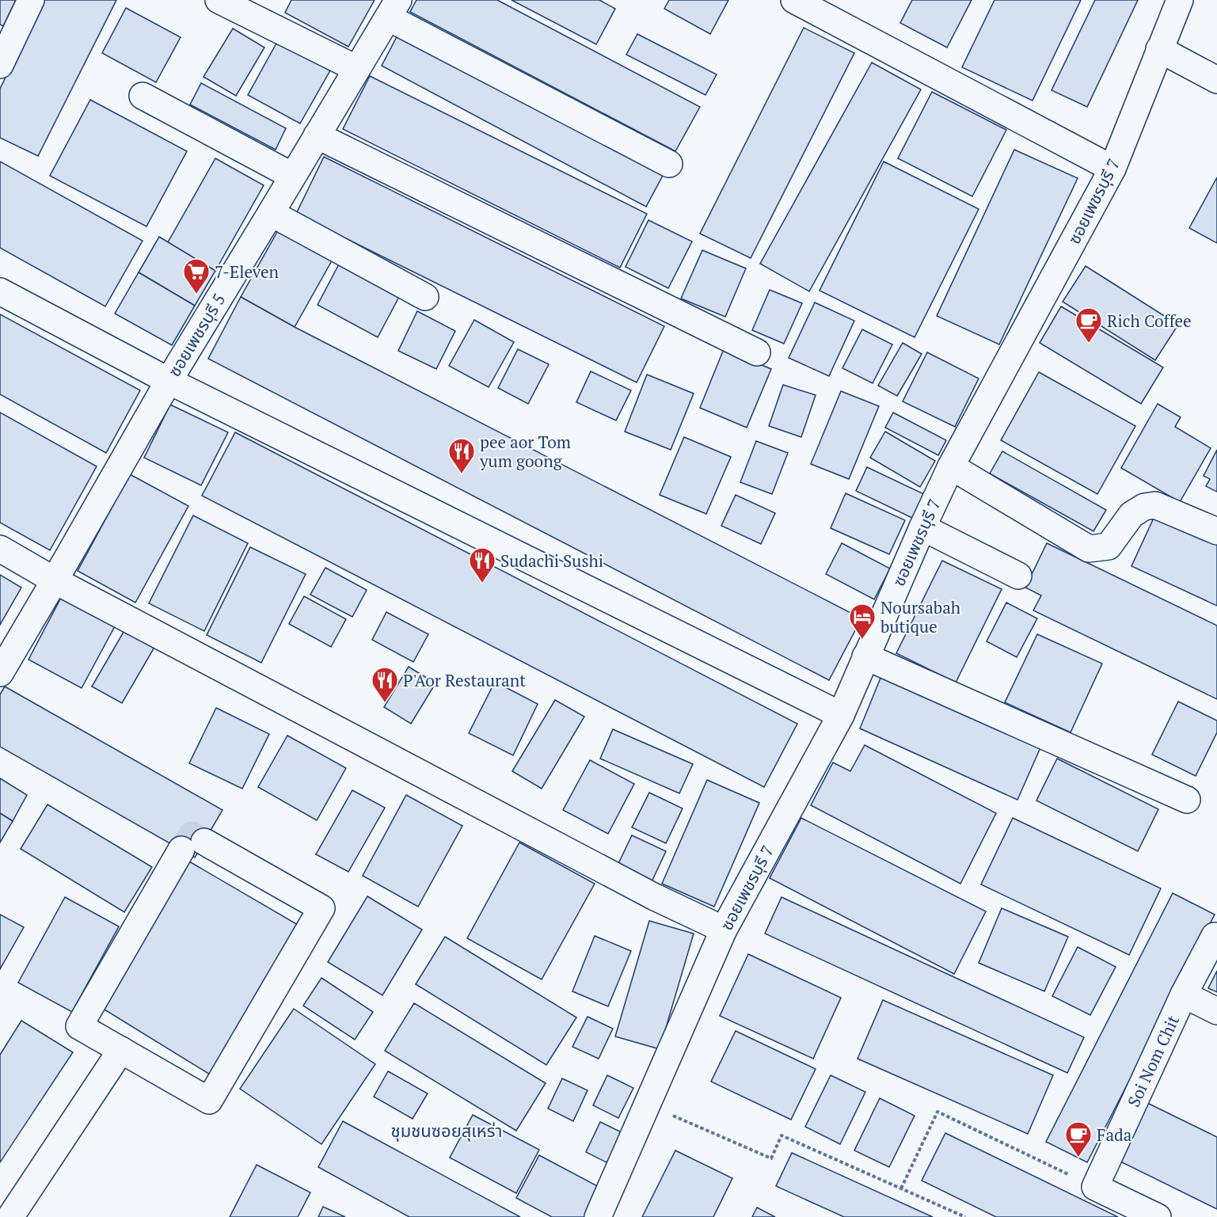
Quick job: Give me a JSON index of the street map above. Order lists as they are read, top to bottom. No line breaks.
{"streets":{"street":["ซอยเพชรบุรี 7","ซอยเพชรบุรี 5","Soi Nom Chit"]},"districts":["ชุมชนซอยสุเหร่า"],"places":{"supermarket":["7-Eleven"],"cafe":["Rich Coffee","Fada"],"restaurant":["pee aor Tom yum goong","Sudachi Sushi","P'Aor Restaurant"],"hotel":["Noursabah butique"]}}
